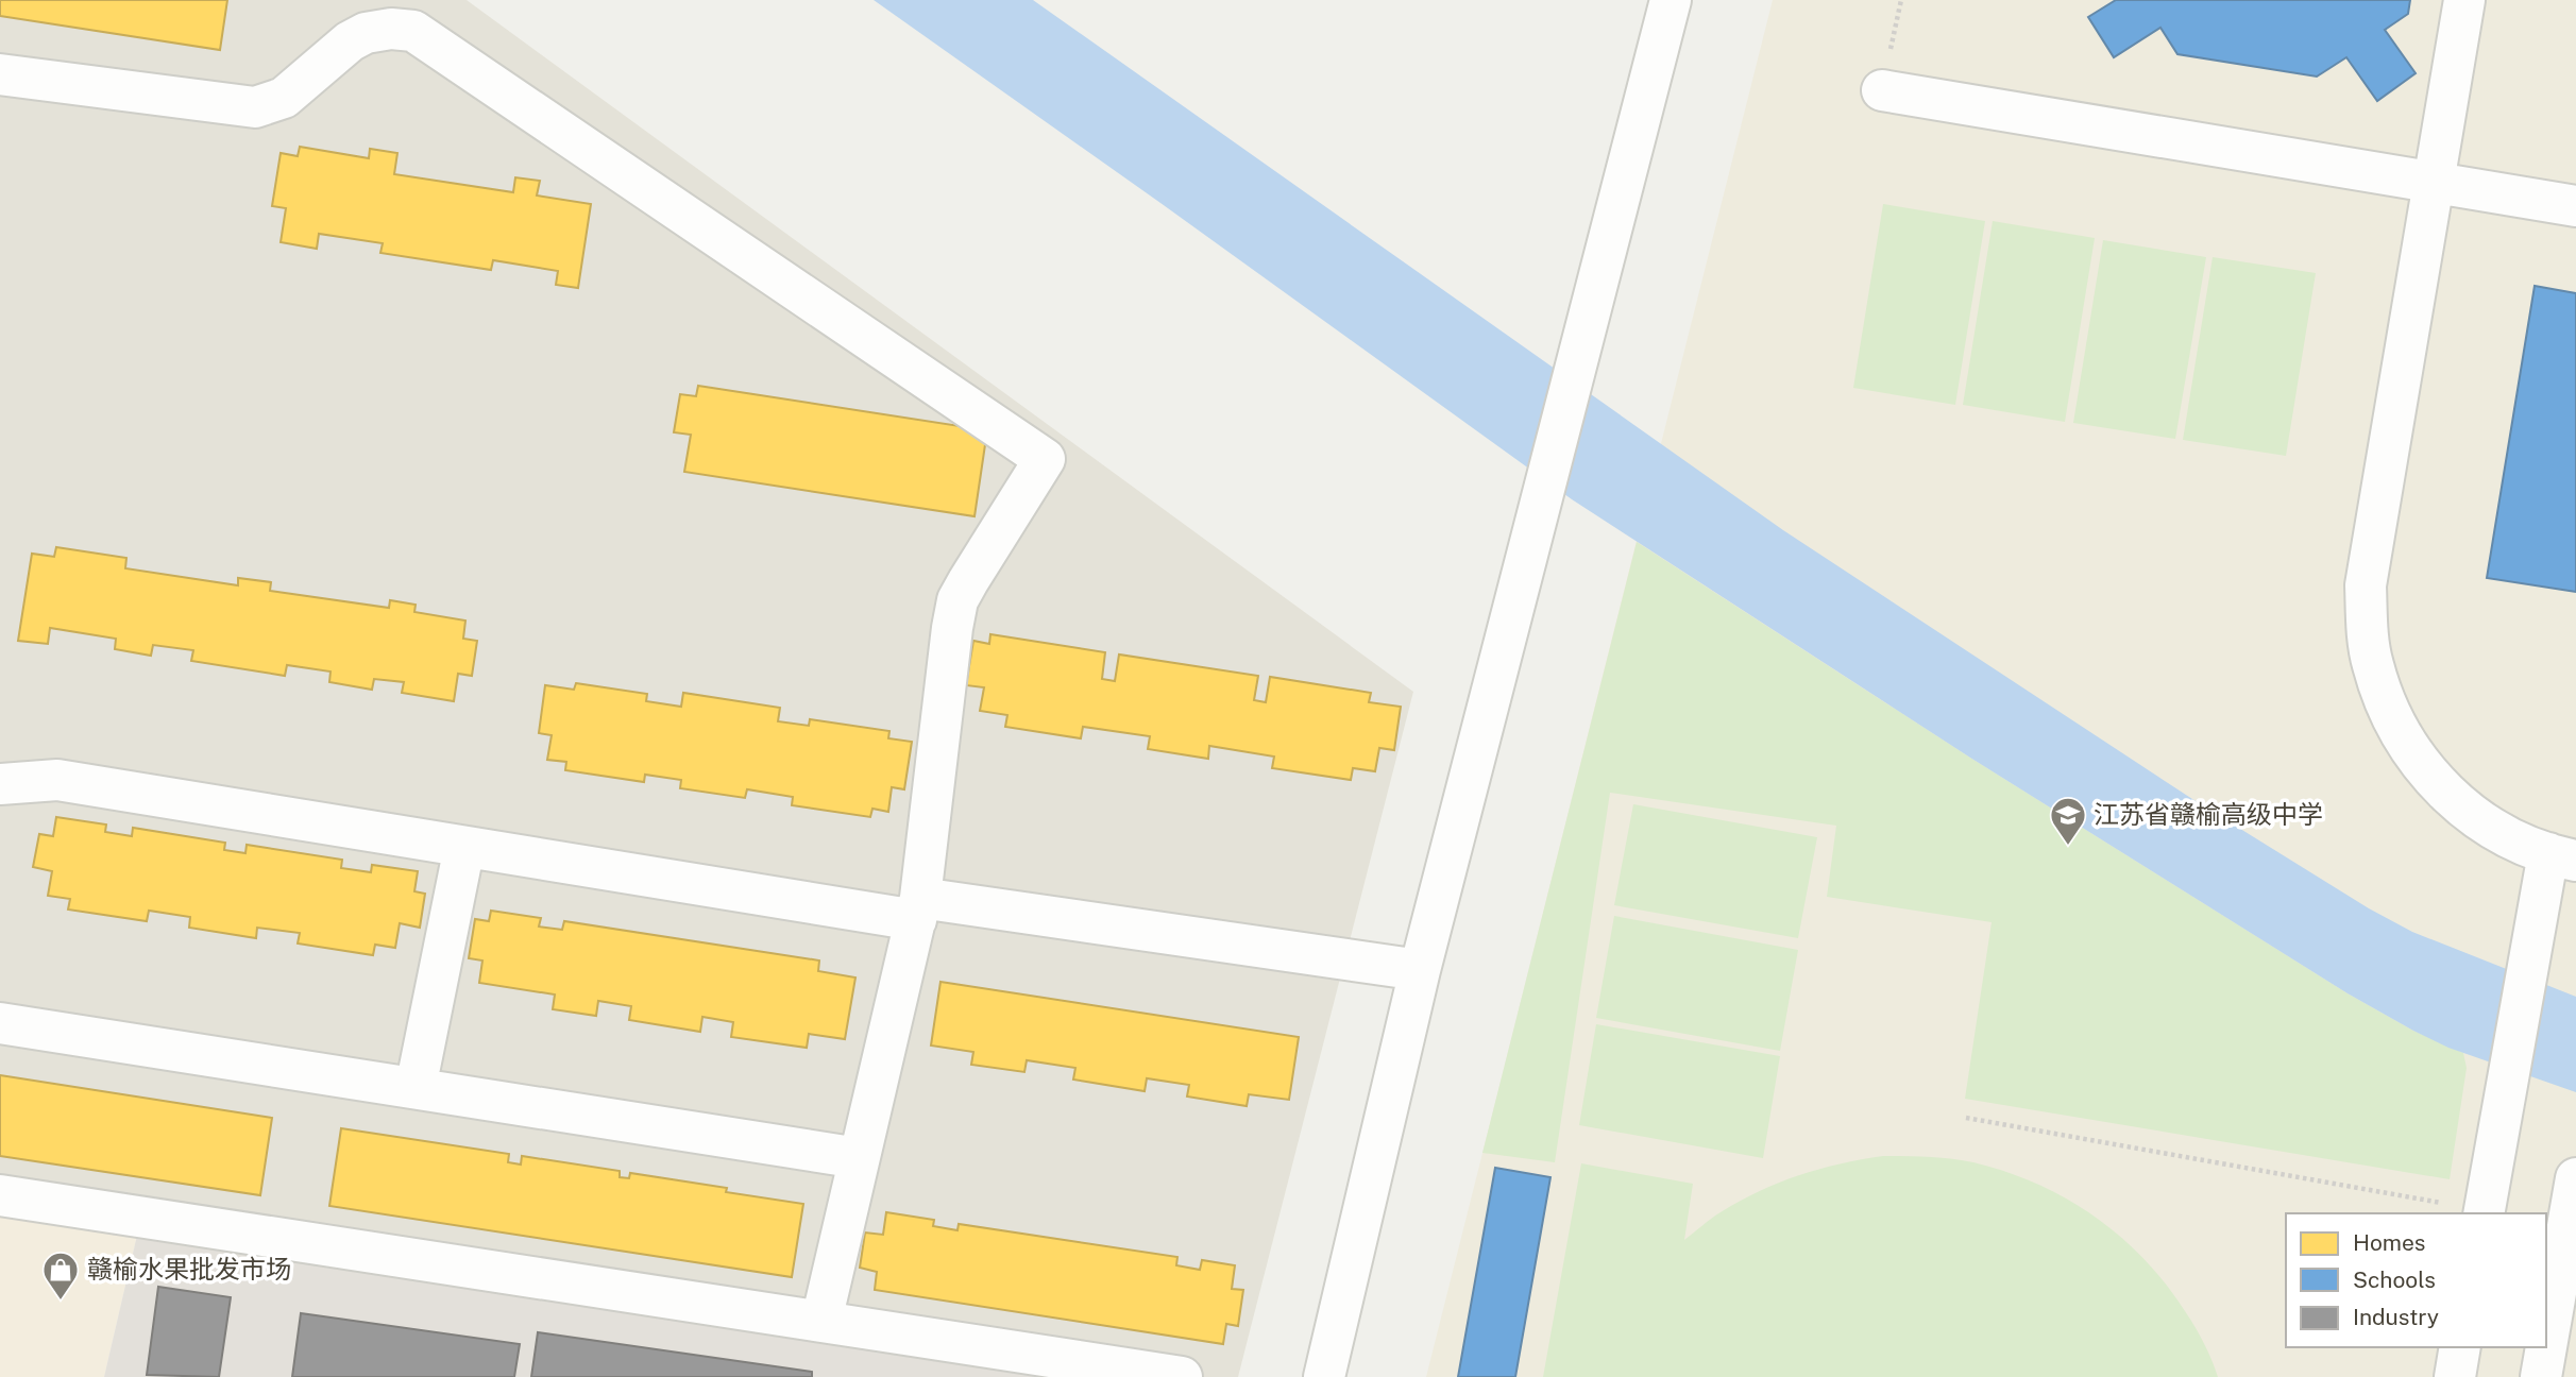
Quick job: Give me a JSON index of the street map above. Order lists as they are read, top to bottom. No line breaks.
{"places":{"school or university":["江苏省赣榆高级中学"],"shop":["赣榆水果批发市场"]},"legend":["Homes","Schools","Industry"]}
